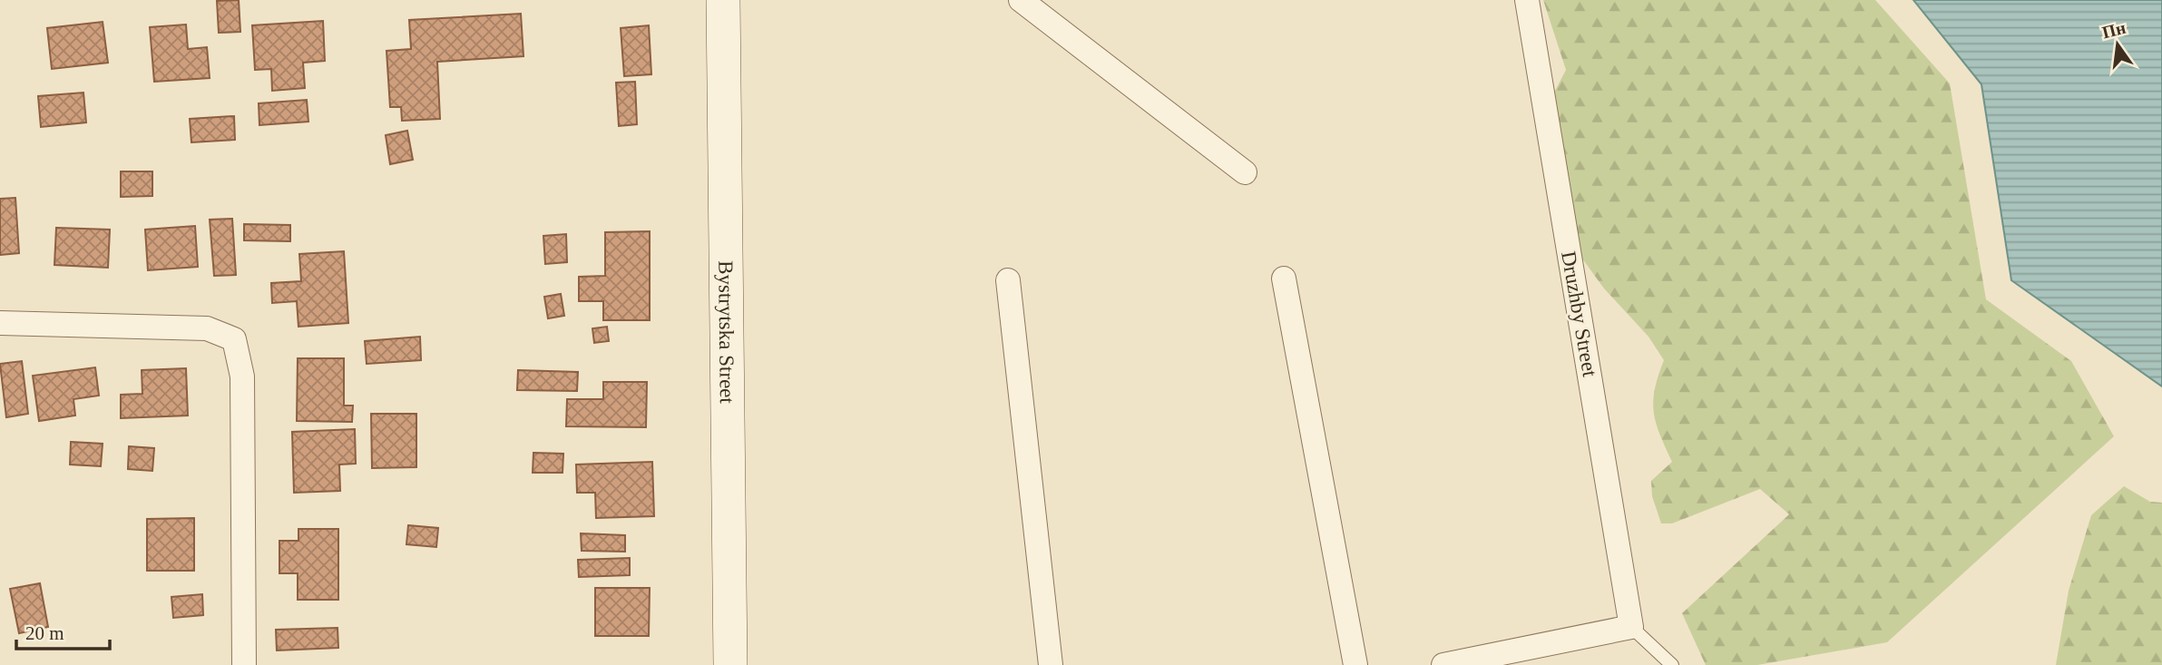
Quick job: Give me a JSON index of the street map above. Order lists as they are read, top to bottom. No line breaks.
{"streets":{"street":["Druzhby Street","Bystrytska Street"]},"scale_bar":"20 m","north":"top"}
